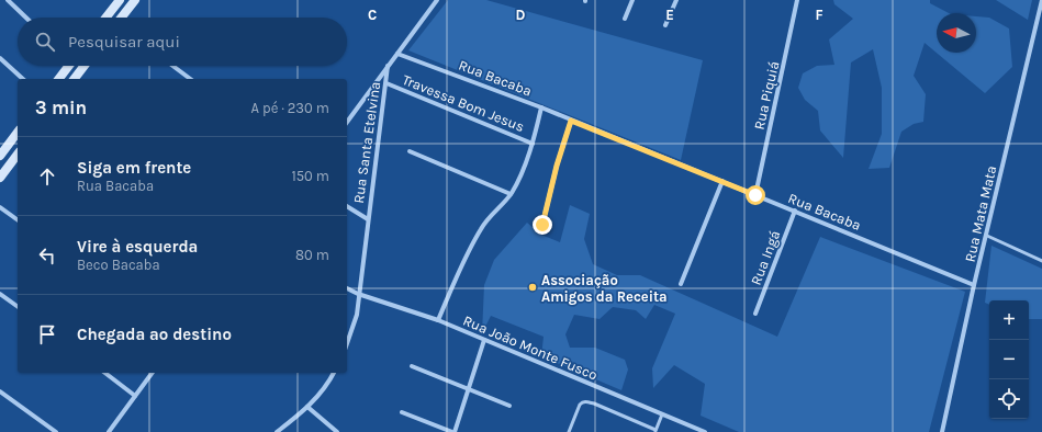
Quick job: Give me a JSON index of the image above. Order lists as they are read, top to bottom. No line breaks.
{"streets":{"street":["Rua Bacaba","Rua Piquiá","Travessa Bom Jesus","Rua Santa Etelvina","Rua Mata Mata","Rua Ingá","Rua João Monte Fusco"]},"crossings":[["Rua Bacaba","Rua Piquiá"],["Rua Bacaba","Rua Mata Mata"],["Rua Bacaba","Rua Ingá"],["Travessa Bom Jesus","Rua Santa Etelvina"],["Rua Santa Etelvina","Rua João Monte Fusco"]],"places":["Associação Amigos da Receita"],"north":"left","page":{"search":"Pesquisar aqui","heading":["3 min","A pé · 230 m"],"list":[["Siga em frente","Rua Bacaba","150 m"],["Vire à esquerda","Beco Bacaba","80 m"],"Chegada ao destino"],"map_buttons":["+","−"]},"grid":{"columns":["C","D","E","F"]}}
